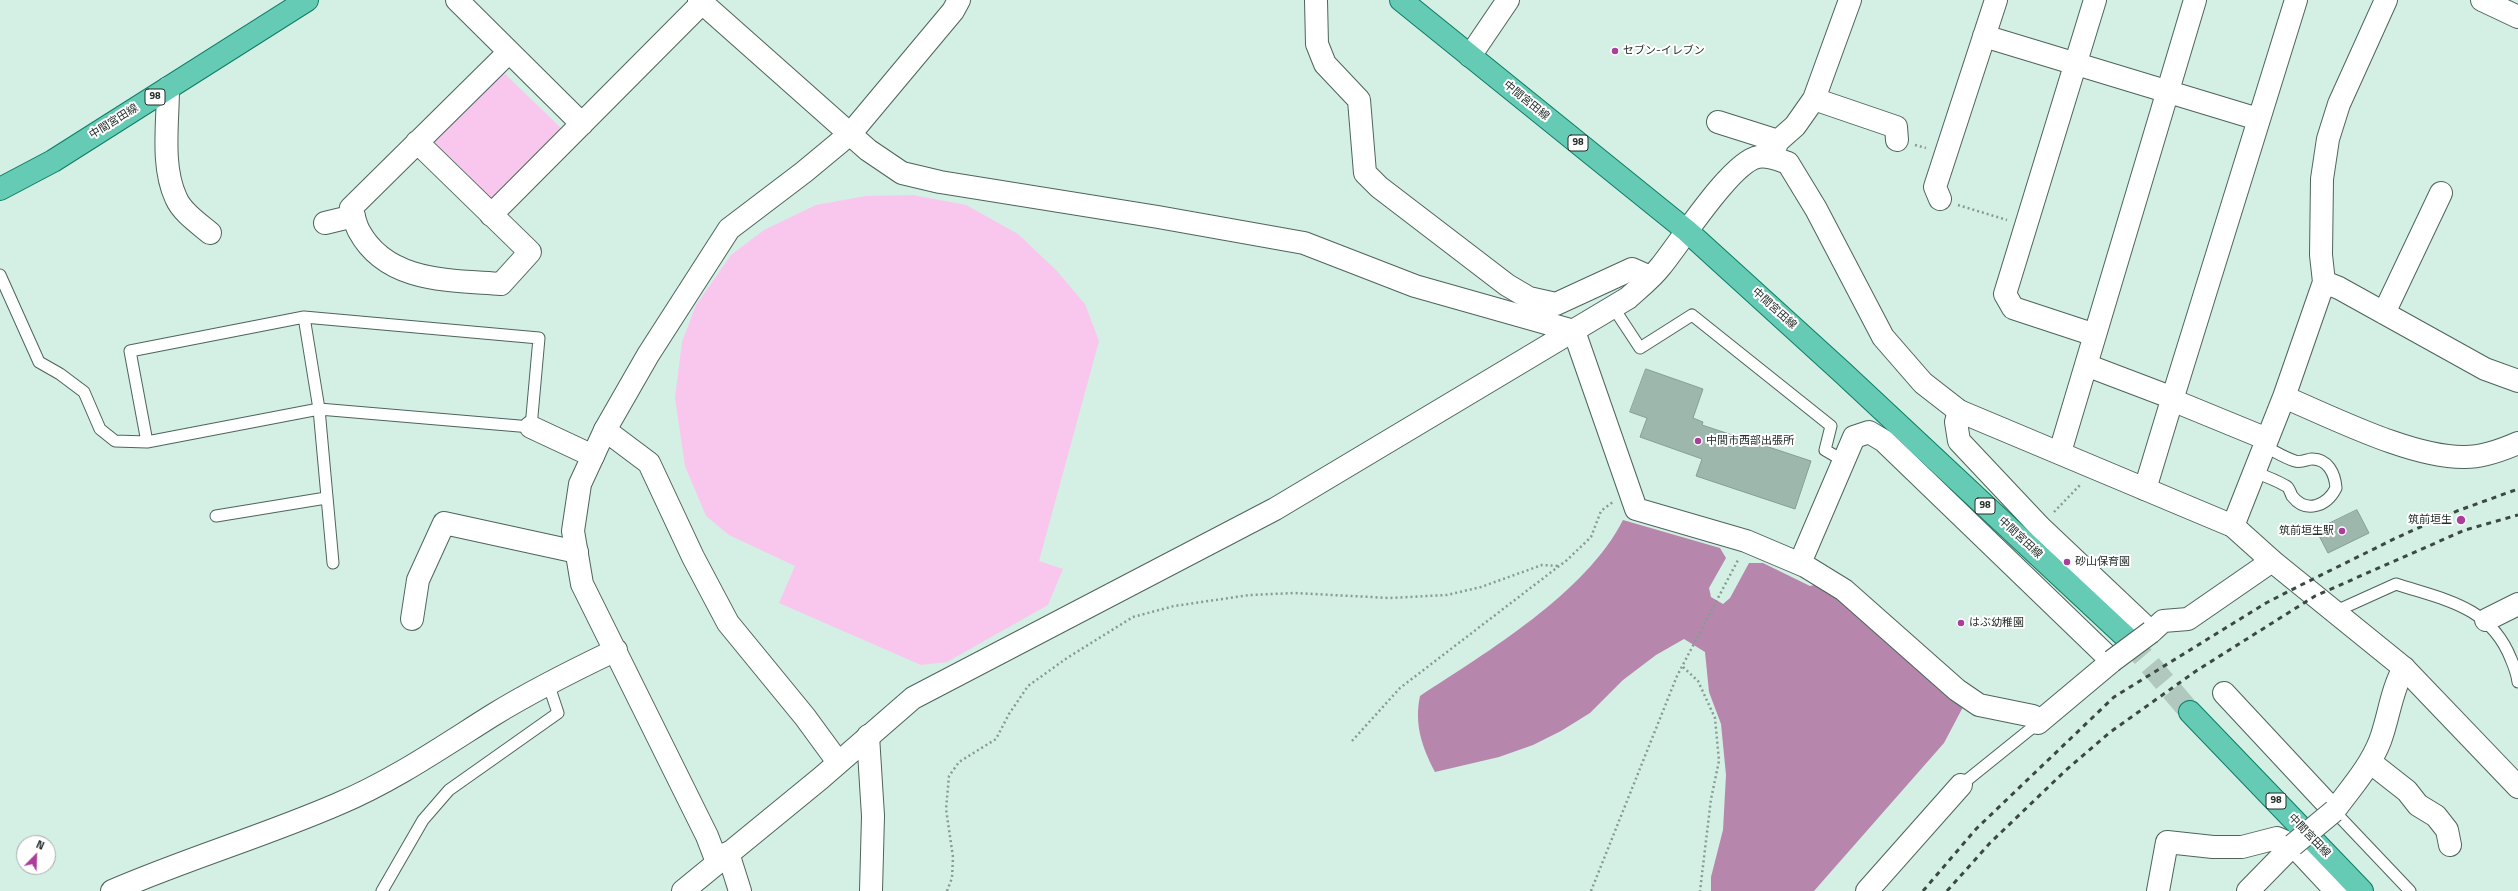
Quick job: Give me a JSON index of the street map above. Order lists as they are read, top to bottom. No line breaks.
{"streets":{"main road":["98","中間宮田線"]},"places":["セブン-イレブン","中間市西部出張所","筑前垣生","筑前垣生駅","砂山保育園","はぶ幼稚園"],"north":"top right"}
